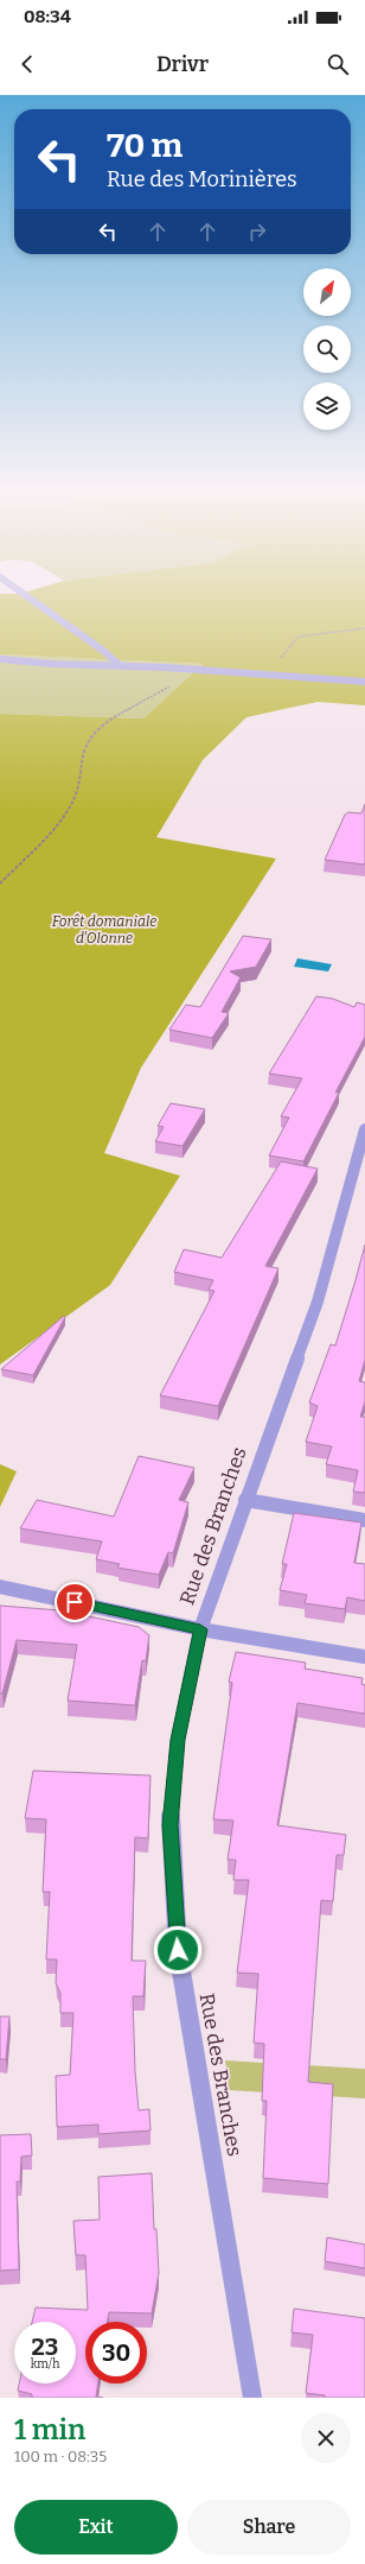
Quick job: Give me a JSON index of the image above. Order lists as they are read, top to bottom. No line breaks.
{"streets":{"street":["Rue des Branches"]},"parks":["Forêt domaniale d'Olonne"],"north":"top right","page":{"status":"08:34","header":"Drivr","turn":["70 m","Rue des Morinières"],"speed":"23 km/h","limit":"30","heading":["1 min","100 m · 08:35"],"buttons":["Exit","Share"]}}
